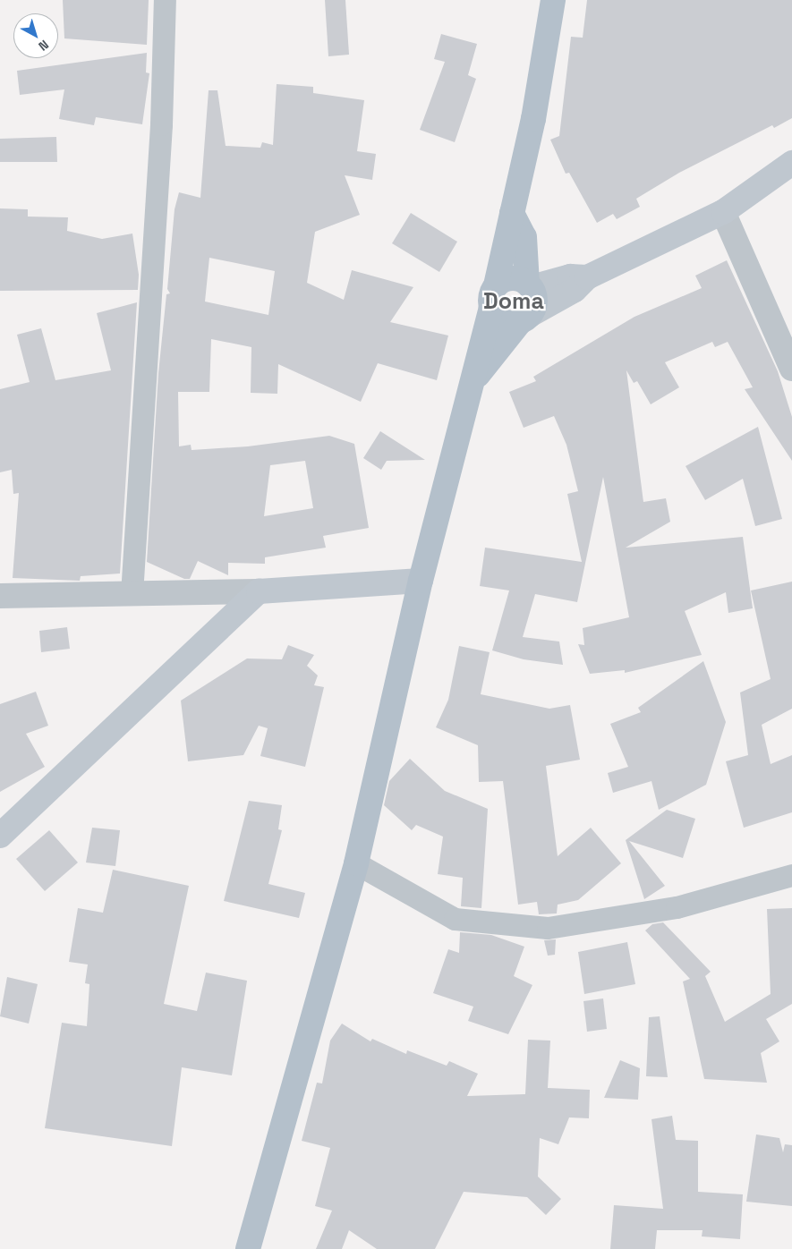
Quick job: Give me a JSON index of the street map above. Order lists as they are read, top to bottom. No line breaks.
{"districts":["Doma"],"north":"bottom right"}
